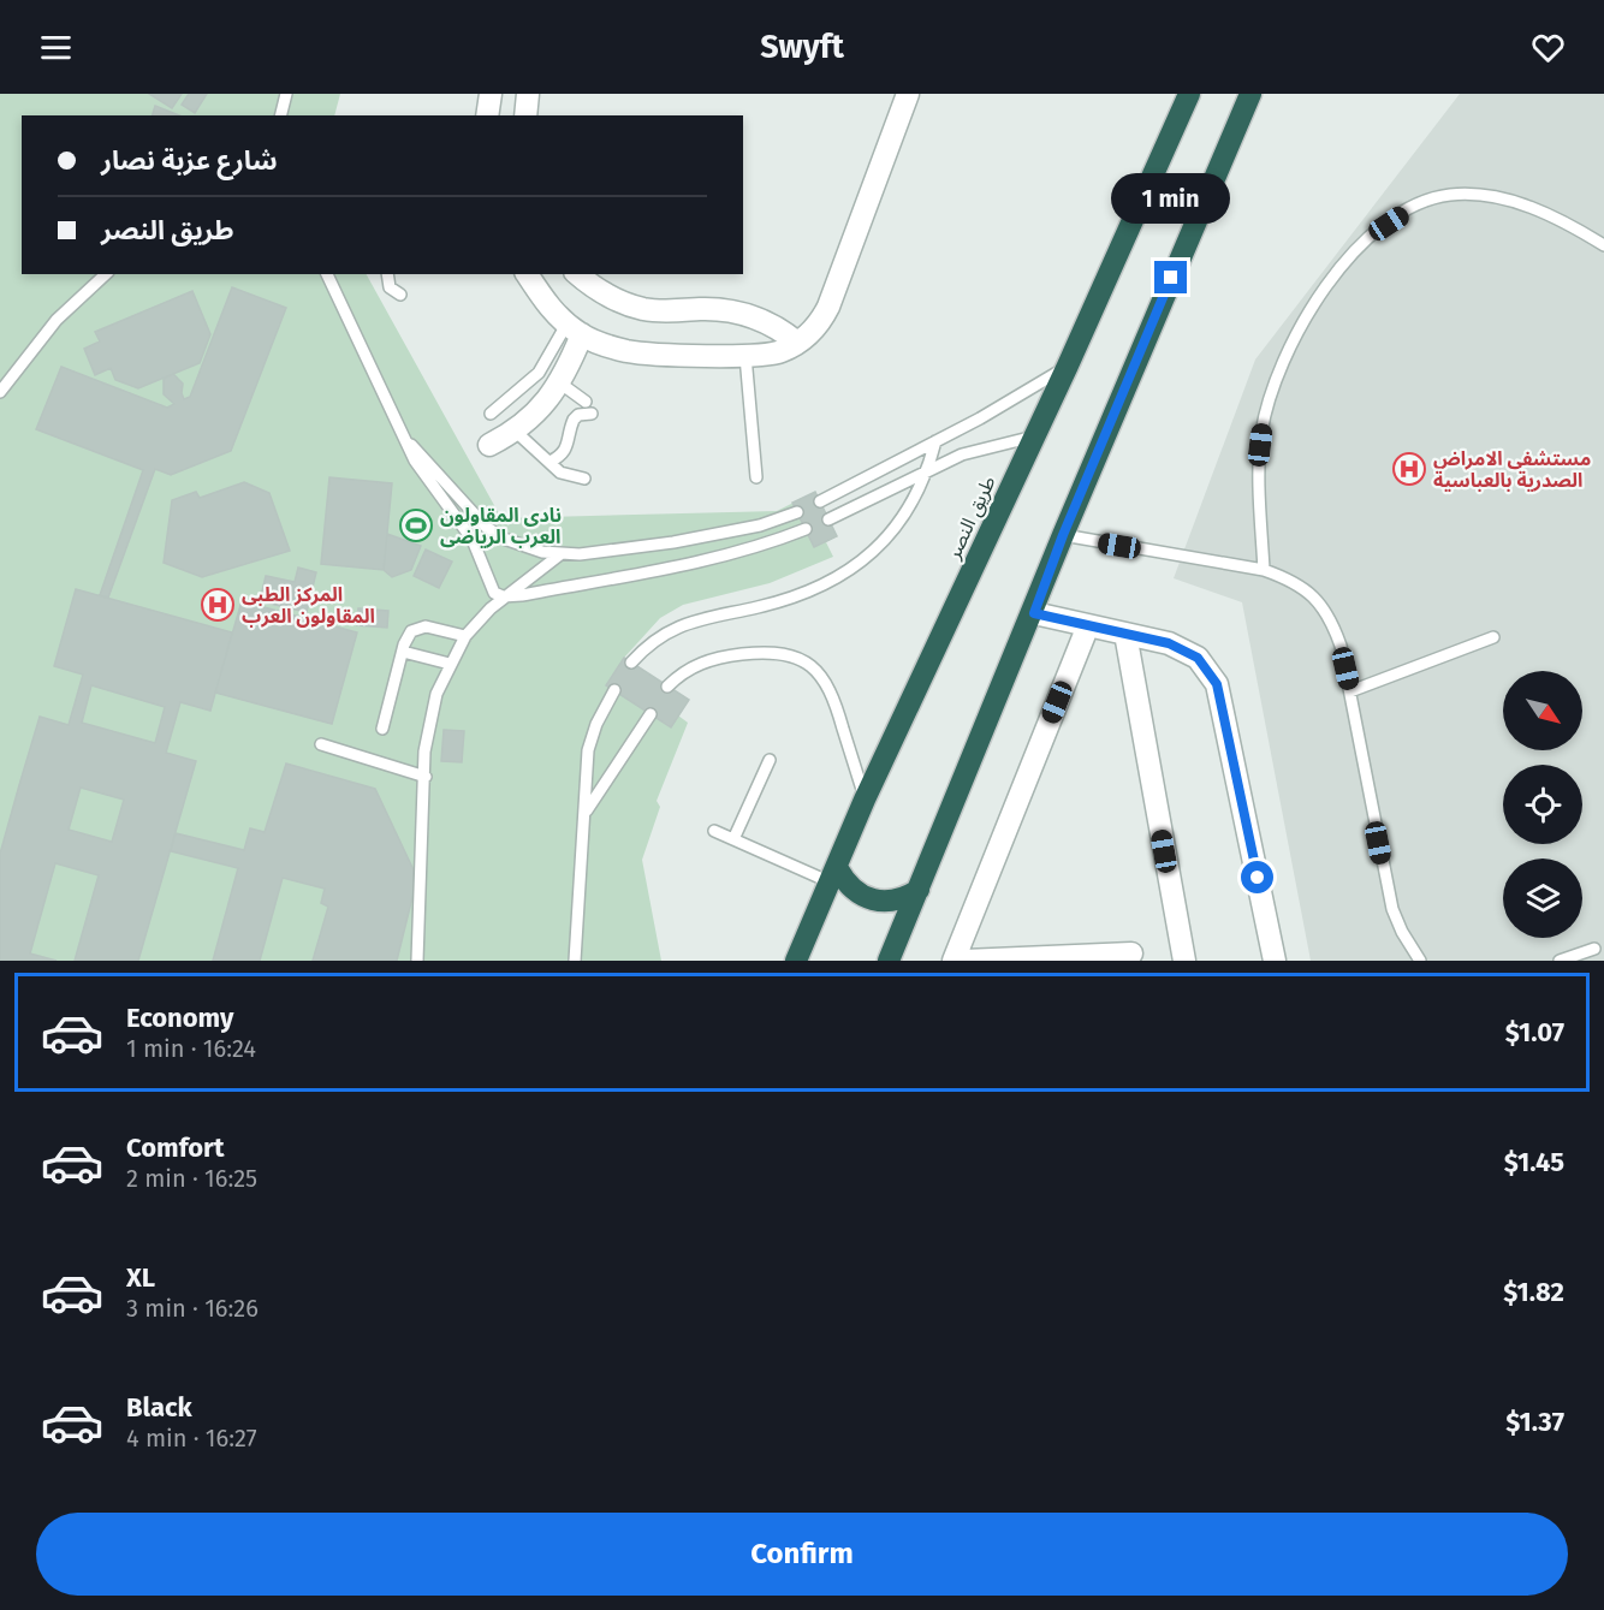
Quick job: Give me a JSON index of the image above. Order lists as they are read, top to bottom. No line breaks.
{"streets":{"highway":["طريق النصر"]},"places":{"hospital":["مستشفى الامراض الصدرية بالعباسية","المركز الطبى المقاولون العرب"],"sports":["نادى المقاولون العرب الرياضى"]},"north":"bottom right","page":{"header":"Swyft","banner":["شارع عزبة نصار","طريق النصر"],"bubble":"1 min","list":[{"name":"Economy","note":"1 min · 16:24","value":"$1.07"},{"name":"Comfort","note":"2 min · 16:25","value":"$1.45"},{"name":"XL","note":"3 min · 16:26","value":"$1.82"},{"name":"Black","note":"4 min · 16:27","value":"$1.37"}],"buttons":"Confirm"}}
